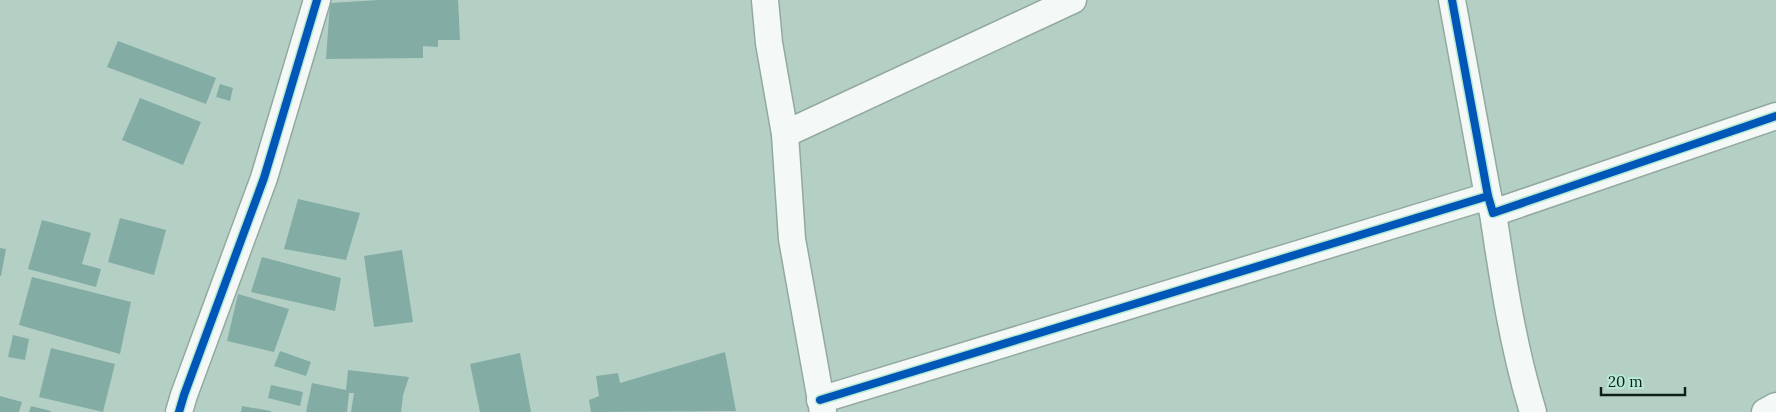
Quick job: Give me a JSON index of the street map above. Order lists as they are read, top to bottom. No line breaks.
{"scale_bar":"20 m"}
